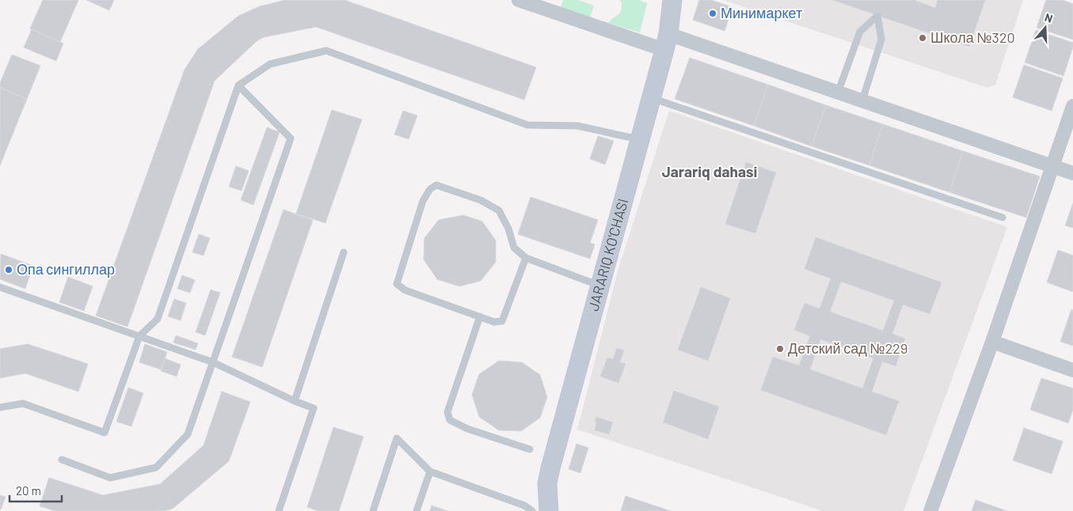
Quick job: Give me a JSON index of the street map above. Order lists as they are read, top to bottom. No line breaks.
{"streets":{"street":["JARARIQ KO'CHASI"]},"districts":["Jarariq dahasi"],"places":["Минимаркет","Школа №320","Опа сингиллар","Детский сад №229"],"scale_bar":"20 m","north":"top"}
